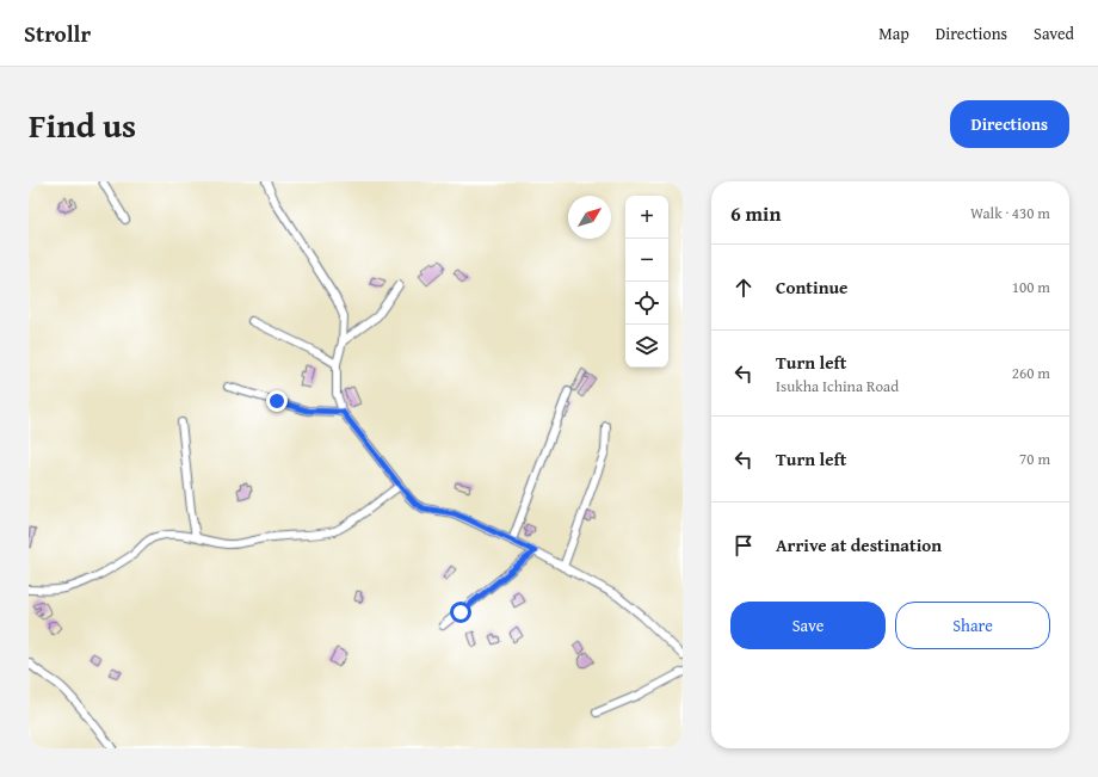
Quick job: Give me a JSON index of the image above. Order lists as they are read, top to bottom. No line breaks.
{"north":"top right","page":{"header":"Strollr","nav":["Map","Directions","Saved"],"title":"Find us","buttons":["Directions",["Save","Share"]],"heading":["6 min","Walk · 430 m"],"map_buttons":["+","−"],"list":[["Continue","100 m"],["Turn left","Isukha Ichina Road","260 m"],["Turn left","70 m"],"Arrive at destination"]}}
